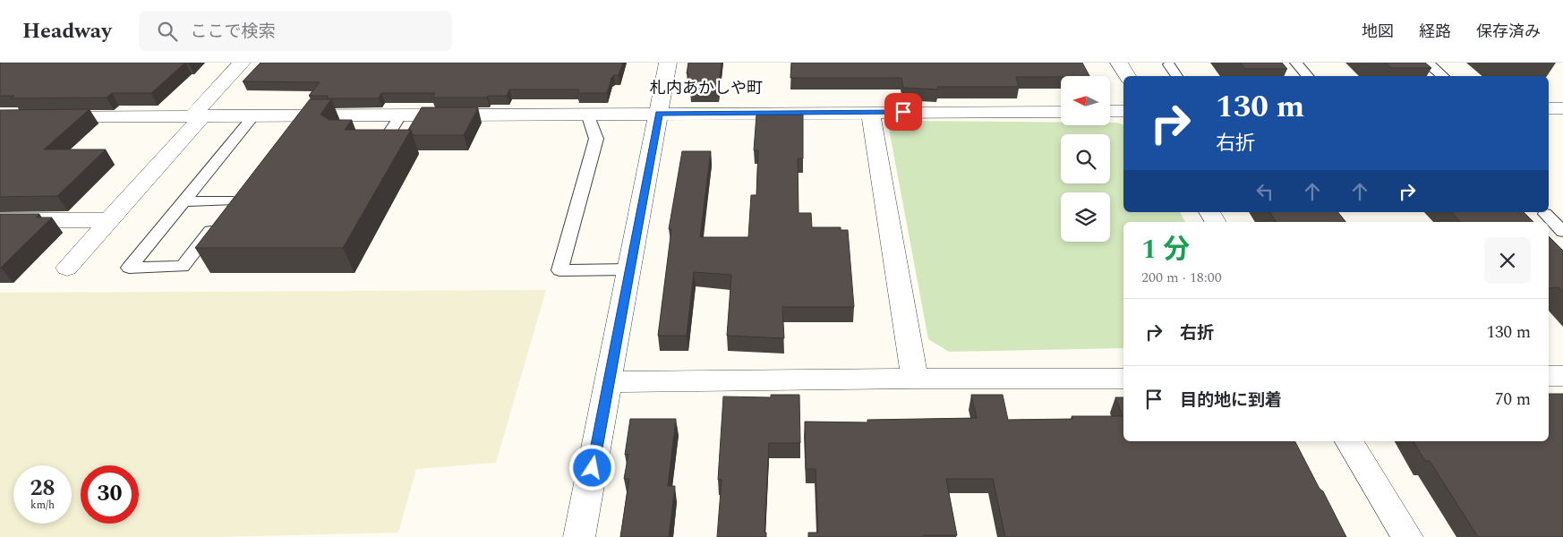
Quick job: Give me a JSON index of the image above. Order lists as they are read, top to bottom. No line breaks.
{"districts":["札内あかしや町"],"north":"left","page":{"header":"Headway","search":"ここで検索","nav":["地図","経路","保存済み"],"turn":["130 m","右折"],"heading":["1 分","200 m · 18:00"],"list":[{"name":"右折","value":"130 m"},{"name":"目的地に到着","value":"70 m"}],"speed":"28 km/h","limit":"30"}}
